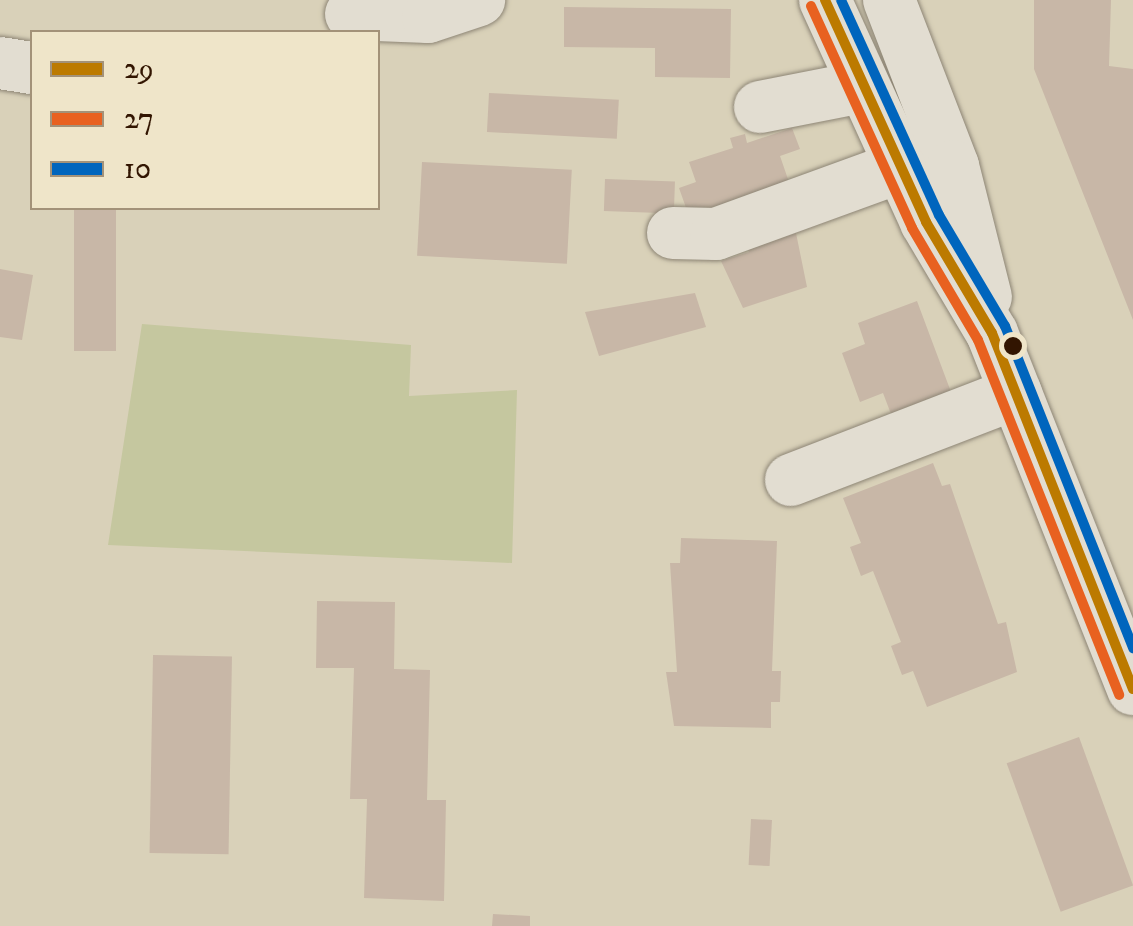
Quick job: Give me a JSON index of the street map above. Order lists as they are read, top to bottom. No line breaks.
{"lines":["transit line 29","transit line 10","transit line 27"],"legend":["29","27","10"]}
